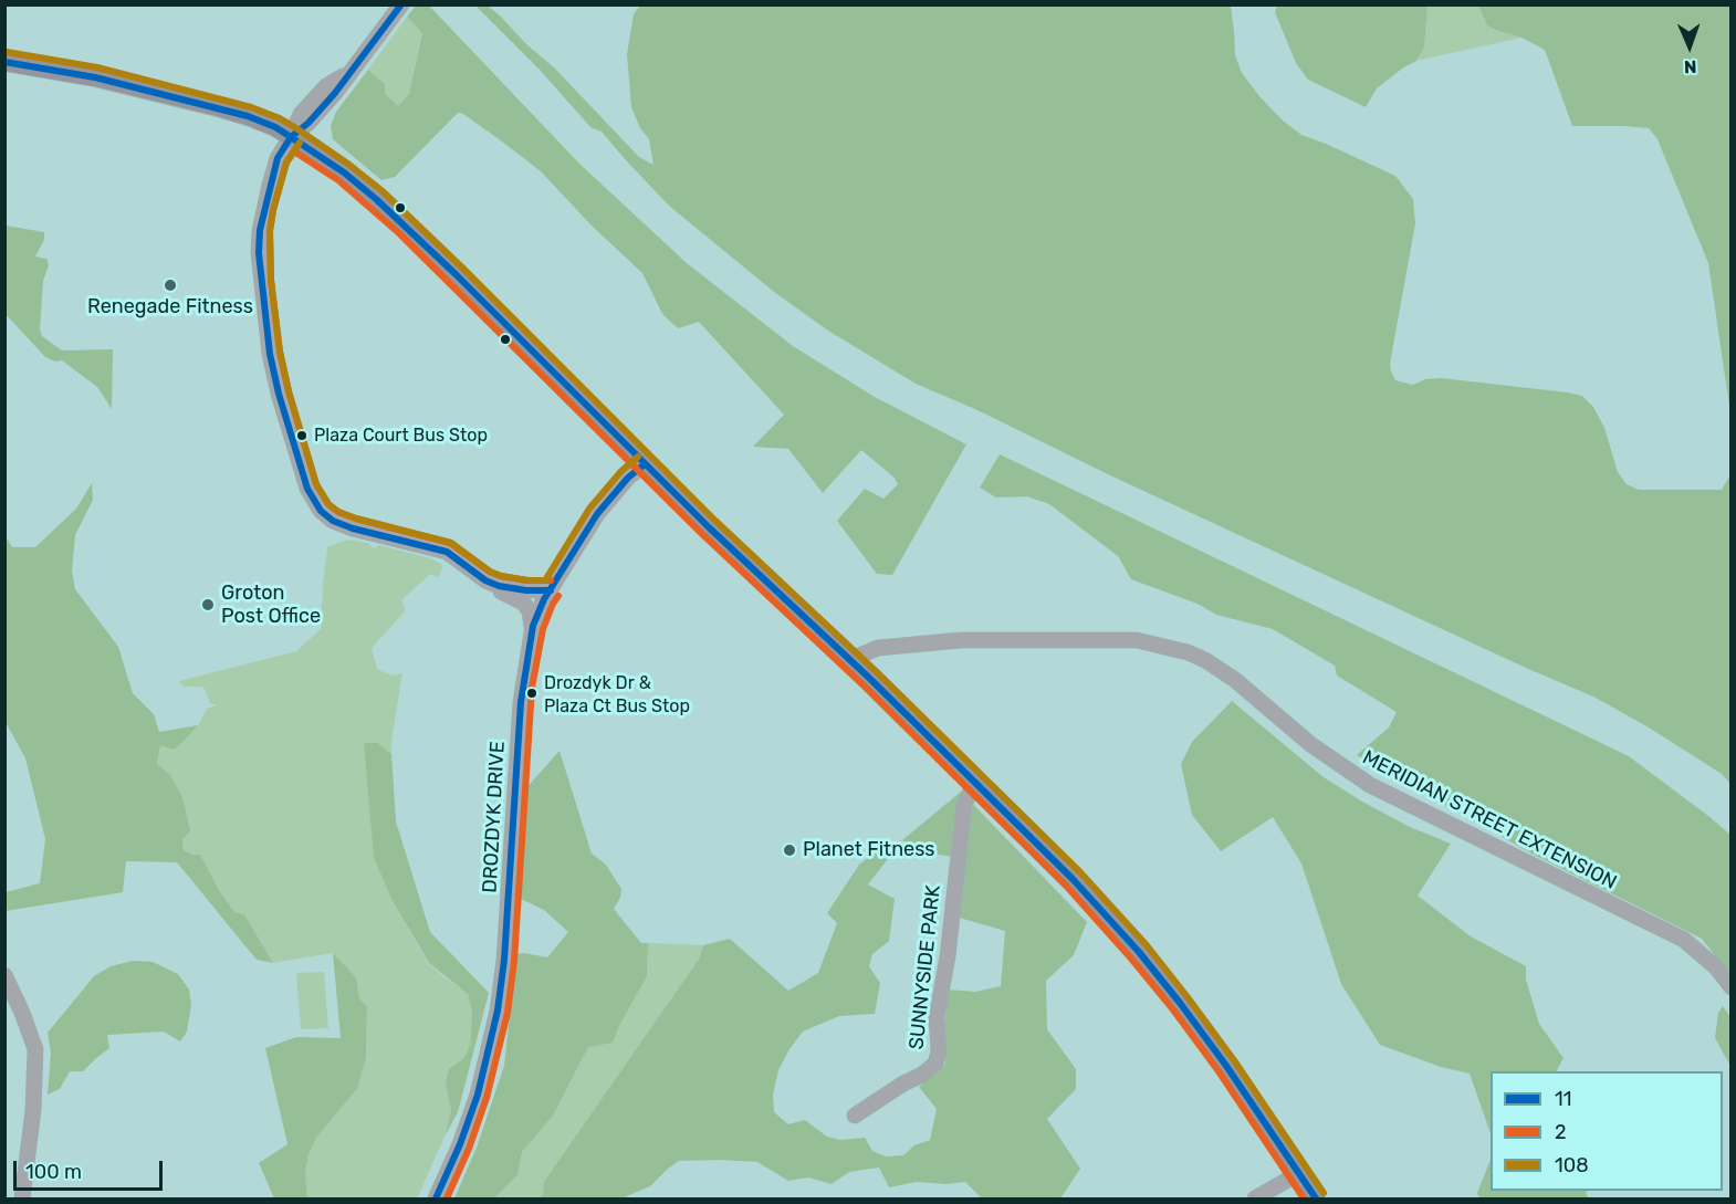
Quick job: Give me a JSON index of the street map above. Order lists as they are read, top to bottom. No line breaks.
{"streets":{"street":["DROZDYK DRIVE","MERIDIAN STREET EXTENSION","SUNNYSIDE PARK"]},"places":["Renegade Fitness","Plaza Court Bus Stop","Groton Post Office","Drozdyk Dr & Plaza Ct Bus Stop","Planet Fitness"],"lines":["transit line 11","transit line 108","transit line 2"],"legend":["11","2","108"],"scale_bar":"100 m","north":"bottom"}
